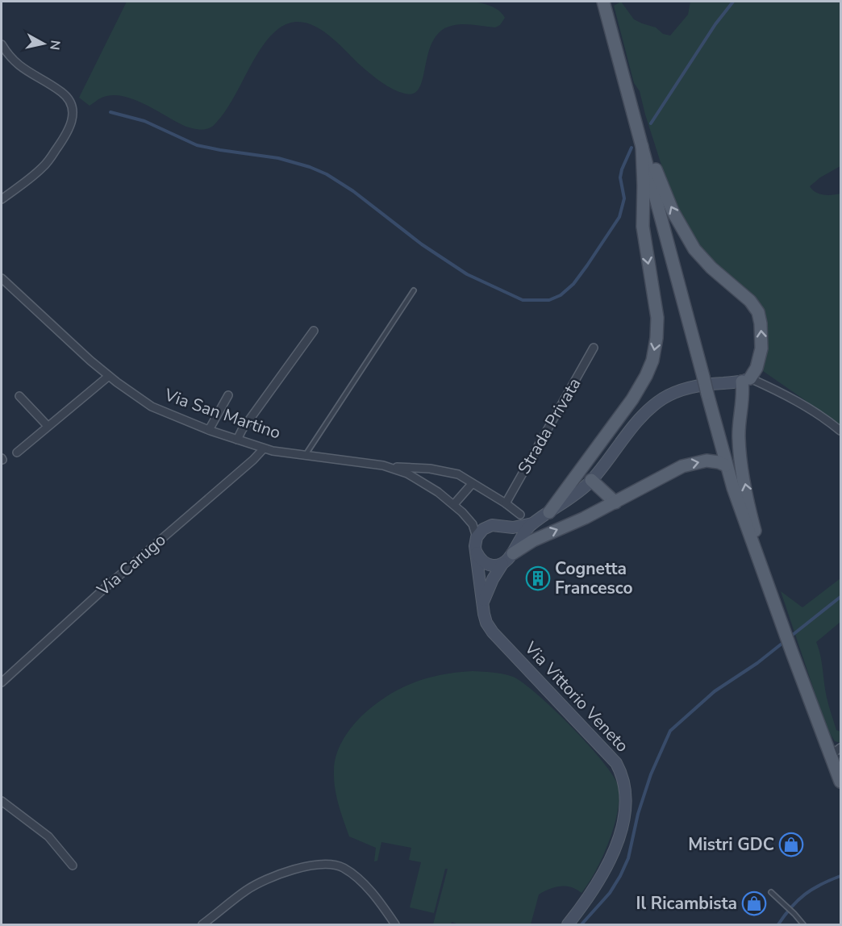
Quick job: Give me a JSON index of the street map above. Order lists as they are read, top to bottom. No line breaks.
{"streets":{"street":["Via San Martino","Strada Privata","Via Carugo","Via Vittorio Veneto"]},"crossings":[["Via San Martino","Via Carugo"]],"places":{"building":["Cognetta Francesco"],"shop":["Mistri GDC","Il Ricambista"]},"north":"right"}
